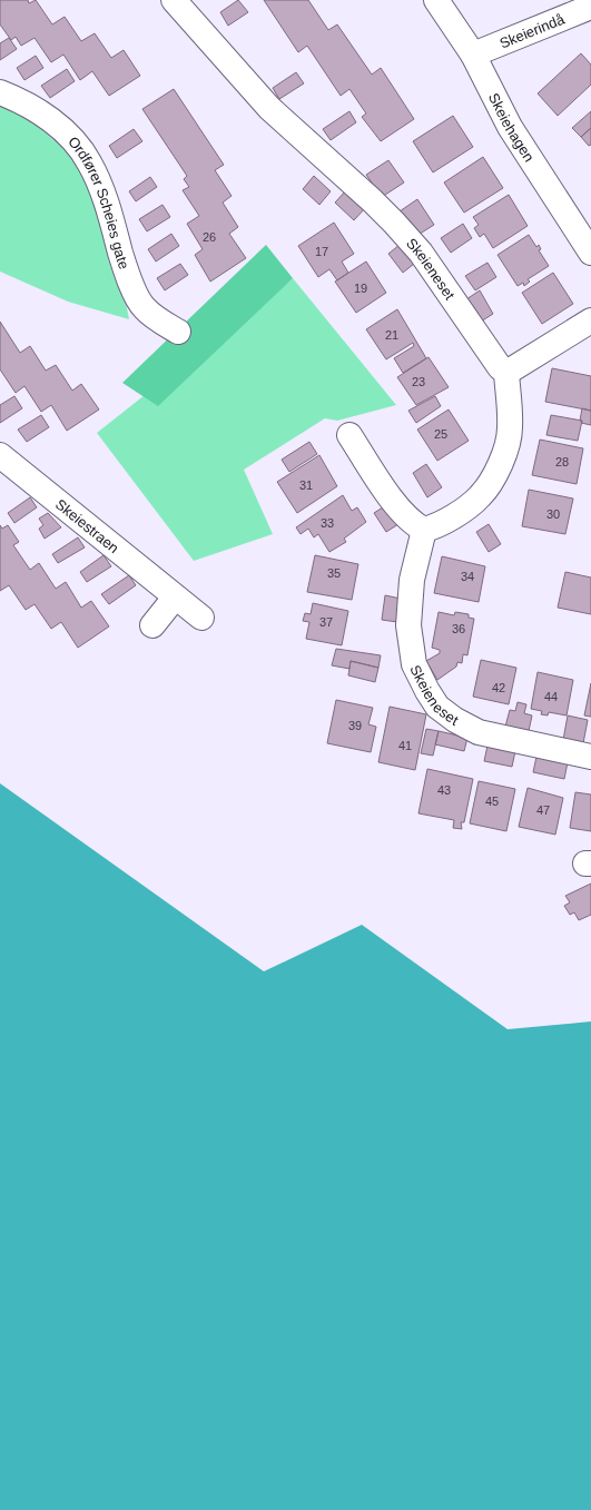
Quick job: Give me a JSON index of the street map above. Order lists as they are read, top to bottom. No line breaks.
{"streets":{"street":["Skeierindå","Skeiehagen","Ordfører Scheies gate","Skeieneset","Skeiestraen"]},"crossings":[["Skeierindå","Skeiehagen"]],"house_numbers":["26","17","19","21","23","25","28","31","30","33","35","34","37","36","42","44","39","41","43","45","47"]}
